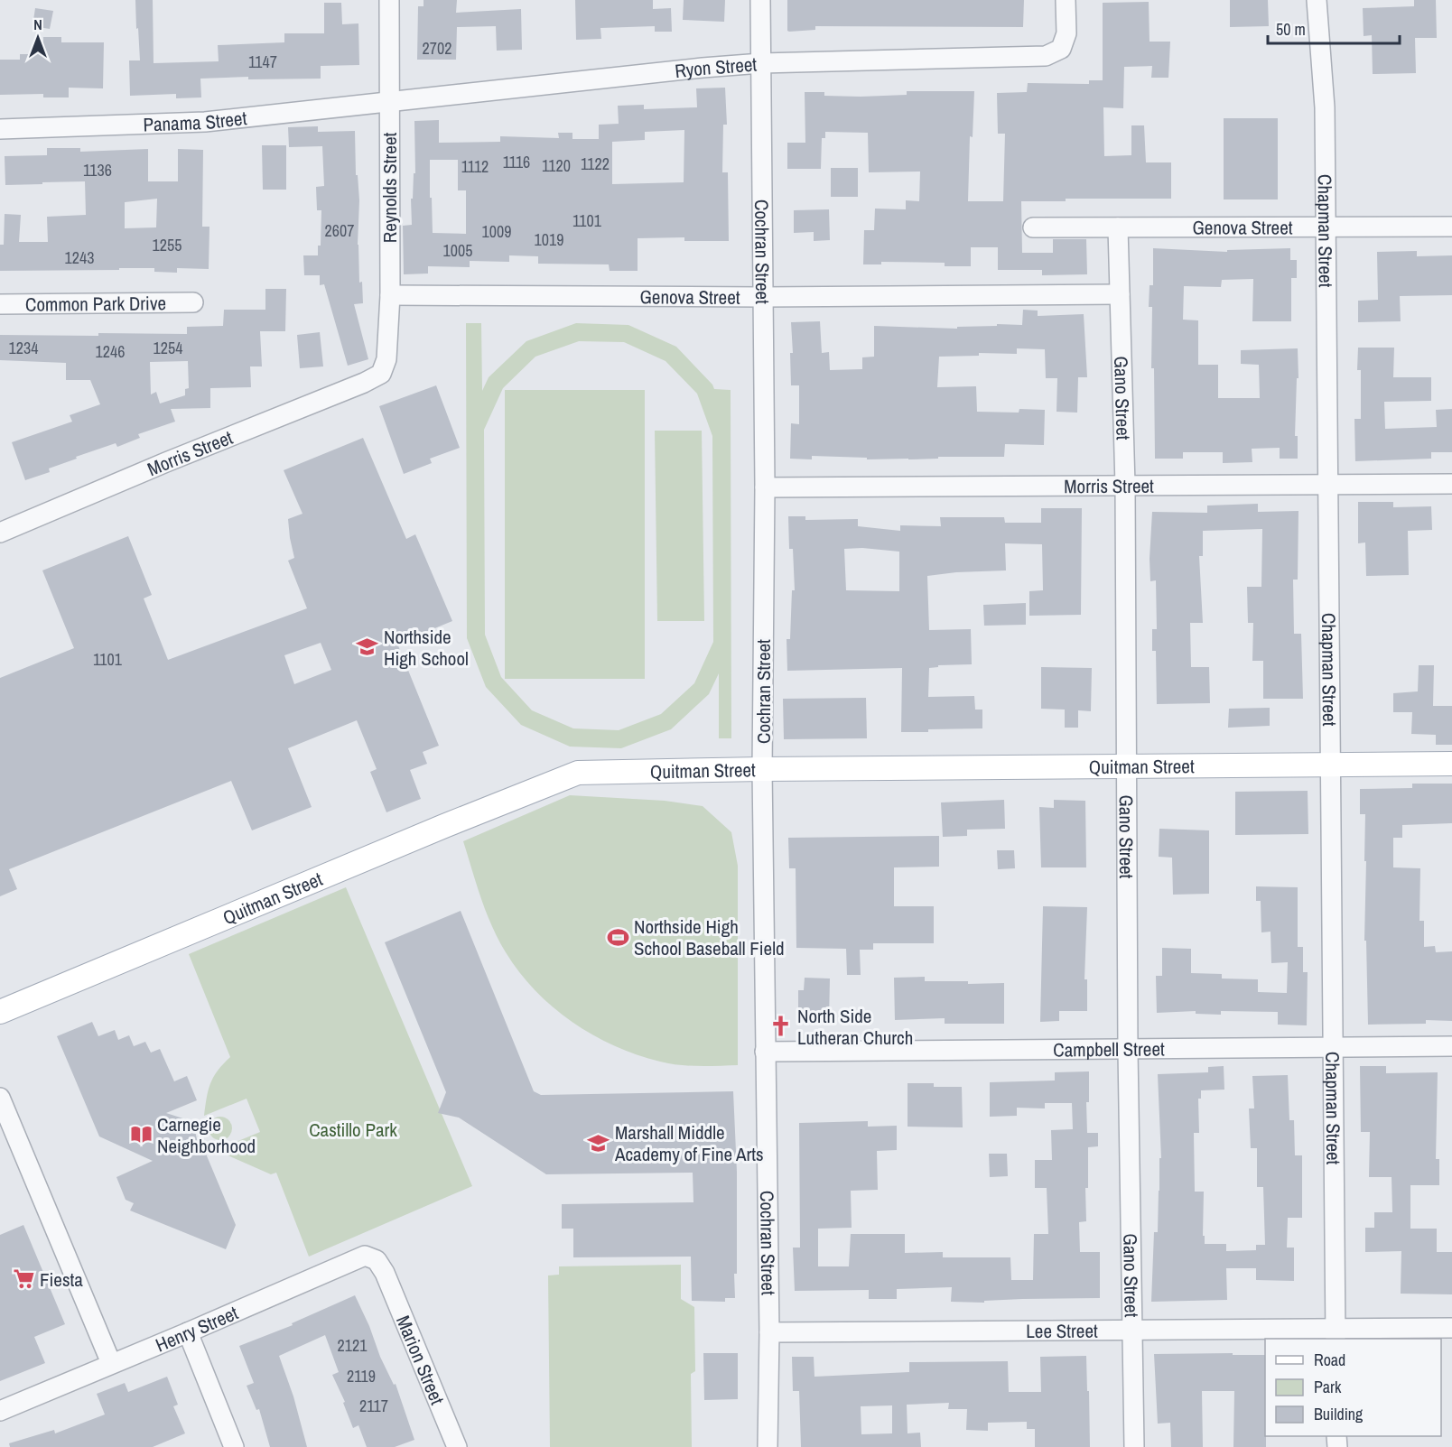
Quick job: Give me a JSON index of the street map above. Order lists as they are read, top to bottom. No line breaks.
{"streets":{"main road":["Quitman Street"],"street":["Ryon Street","Panama Street","Reynolds Street","Genova Street","Chapman Street","Cochran Street","Common Park Drive","Gano Street","Morris Street","Campbell Street","Henry Street","Lee Street","Marion Street"]},"crossings":[["Ryon Street","Panama Street"],["Ryon Street","Reynolds Street"],["Ryon Street","Cochran Street"],["Panama Street","Reynolds Street"],["Reynolds Street","Genova Street"],["Reynolds Street","Morris Street"],["Genova Street","Chapman Street"],["Genova Street","Cochran Street"],["Genova Street","Gano Street"],["Chapman Street","Morris Street"],["Chapman Street","Quitman Street"],["Chapman Street","Campbell Street"],["Chapman Street","Lee Street"],["Cochran Street","Morris Street"],["Cochran Street","Quitman Street"],["Cochran Street","Campbell Street"],["Cochran Street","Lee Street"],["Gano Street","Morris Street"],["Gano Street","Quitman Street"],["Gano Street","Campbell Street"],["Gano Street","Lee Street"],["Henry Street","Marion Street"]],"parks":["Castillo Park"],"places":{"school or university":["Northside High School","Marshall Middle Academy of Fine Arts"],"sports":["Northside High School Baseball Field"],"church":["North Side Lutheran Church"],"library":["Carnegie Neighborhood"],"supermarket":["Fiesta"]},"house_numbers":["2702","1147","1116","1122","1120","1112","1136","1101","2607","1009","1019","1255","1005","1243","1234","1254","1246","1101","2121","2119","2117"],"legend":["Road","Park","Building"],"scale_bar":"50 m","north":"top"}
